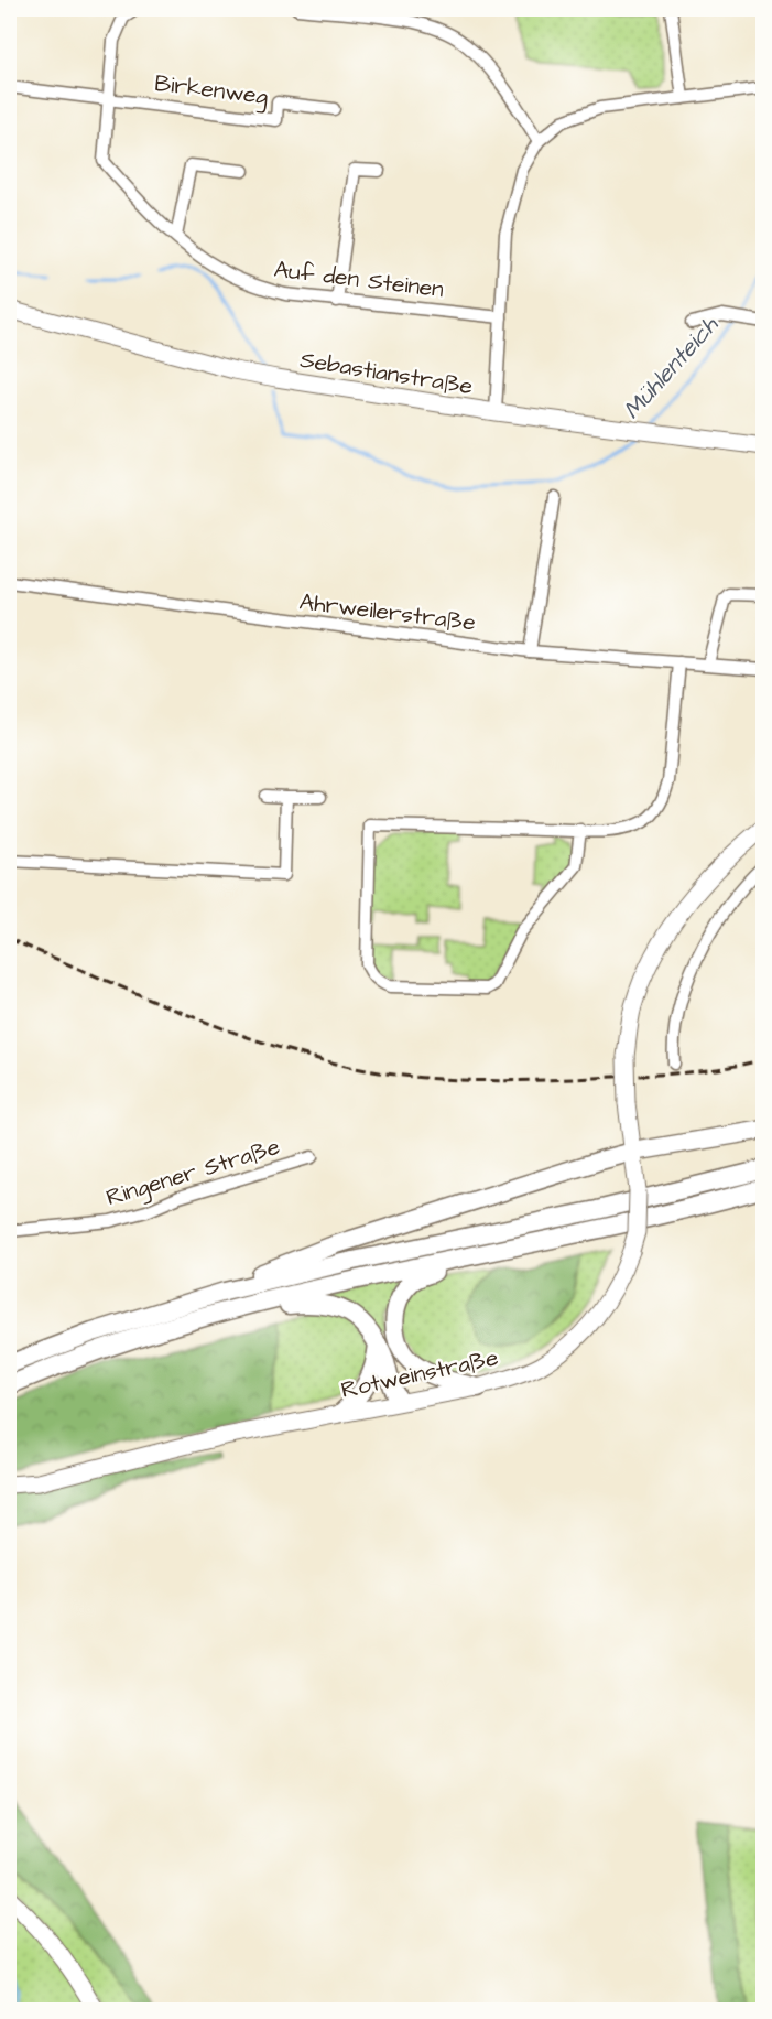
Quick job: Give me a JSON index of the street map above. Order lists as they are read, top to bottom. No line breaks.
{"streets":{"main road":["Sebastianstraße","Rotweinstraße"],"street":["Birkenweg","Auf den Steinen","Ahrweilerstraße","Ringener Straße"]},"crossings":[["Birkenweg","Auf den Steinen"]],"water":["Mühlenteich"]}
